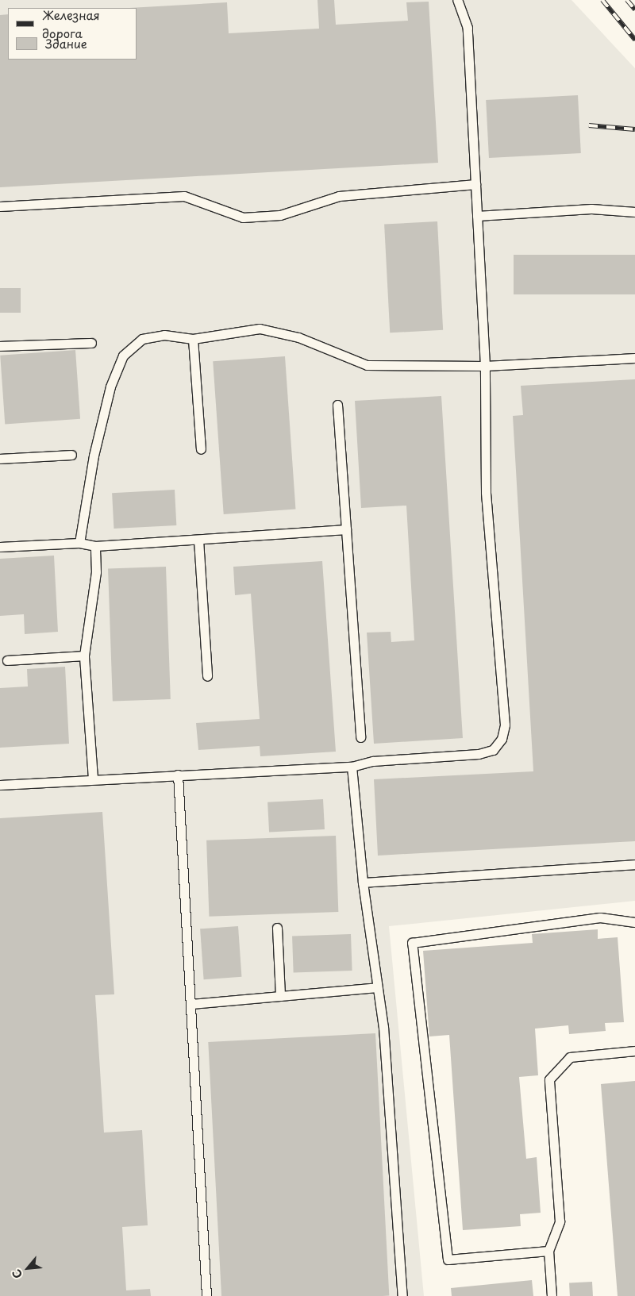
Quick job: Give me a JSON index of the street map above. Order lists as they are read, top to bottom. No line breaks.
{"legend":["Железная дорога","Здание"],"north":"bottom left"}
